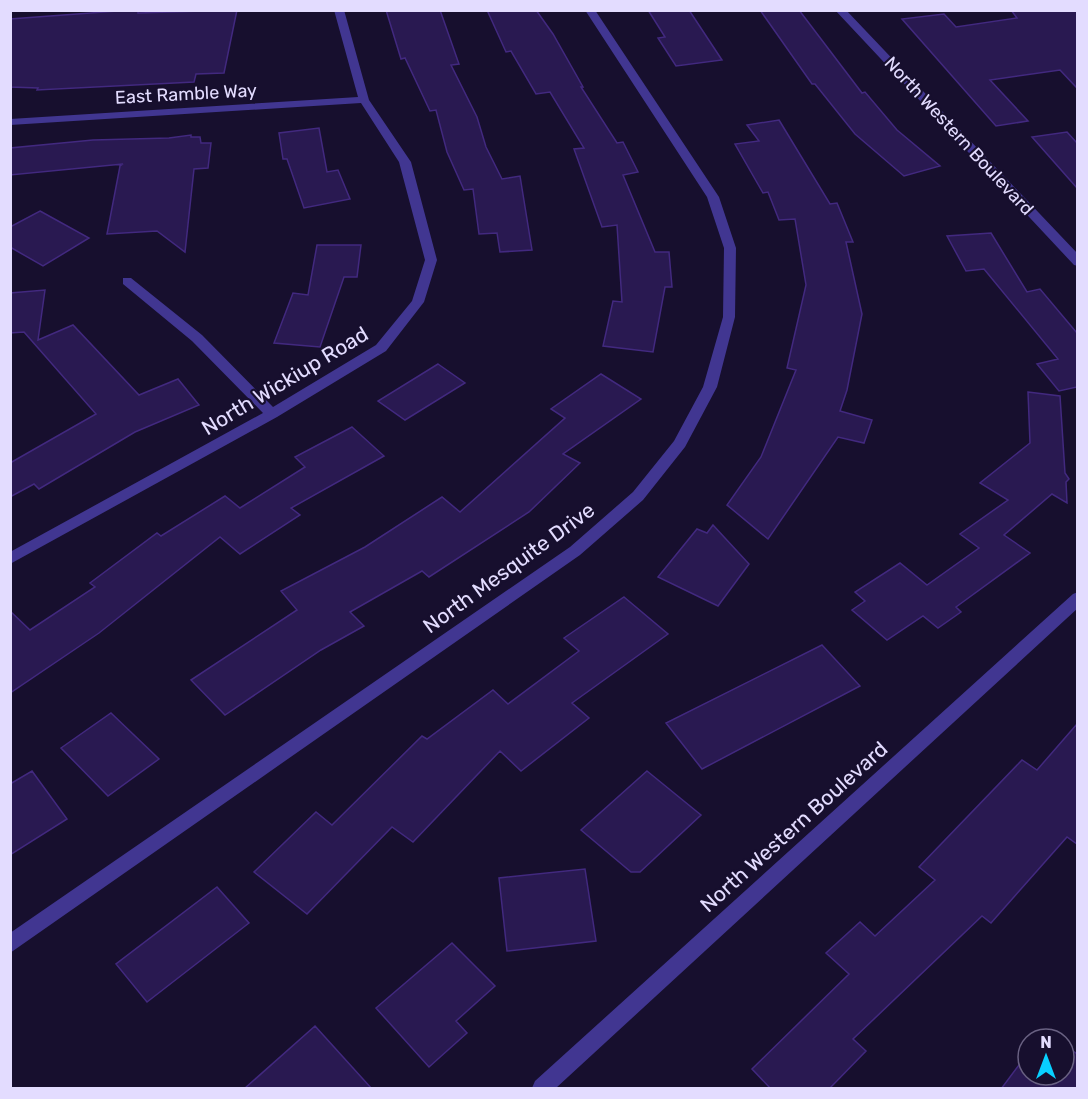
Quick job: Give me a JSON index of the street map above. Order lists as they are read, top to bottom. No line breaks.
{"streets":{"street":["East Ramble Way","North Western Boulevard","North Wickiup Road","North Mesquite Drive"]},"crossings":[["East Ramble Way","North Wickiup Road"]],"north":"top"}
